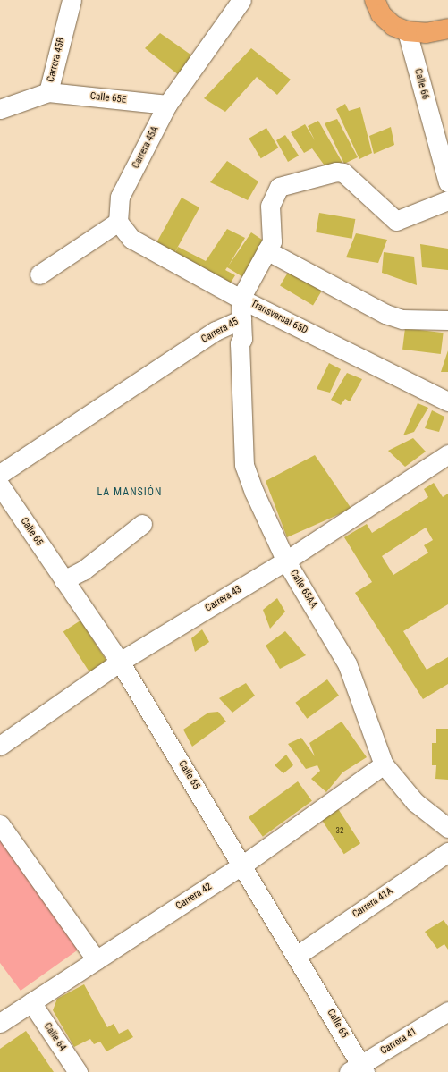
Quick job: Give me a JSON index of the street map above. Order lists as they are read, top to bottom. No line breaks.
{"streets":{"street":["Carrera 45B","Calle 66","Calle 65E","Carrera 45A","Transversal 65D","Carrera 45","Calle 65","Calle 65AA","Carrera 43","Carrera 42","Carrera 41A","Calle 64","Carrera 41"]},"crossings":[["Carrera 45B","Calle 65E"],["Calle 65E","Carrera 45A"],["Carrera 45A","Transversal 65D"],["Transversal 65D","Carrera 45"],["Carrera 45","Calle 65AA"],["Calle 65","Carrera 43"],["Calle 65","Carrera 42"],["Calle 65","Carrera 41A"],["Calle 65","Carrera 41"],["Calle 65AA","Carrera 43"],["Calle 65AA","Carrera 42"],["Carrera 42","Calle 64"]],"districts":["LA MANSIÓN"],"house_numbers":["32"]}
